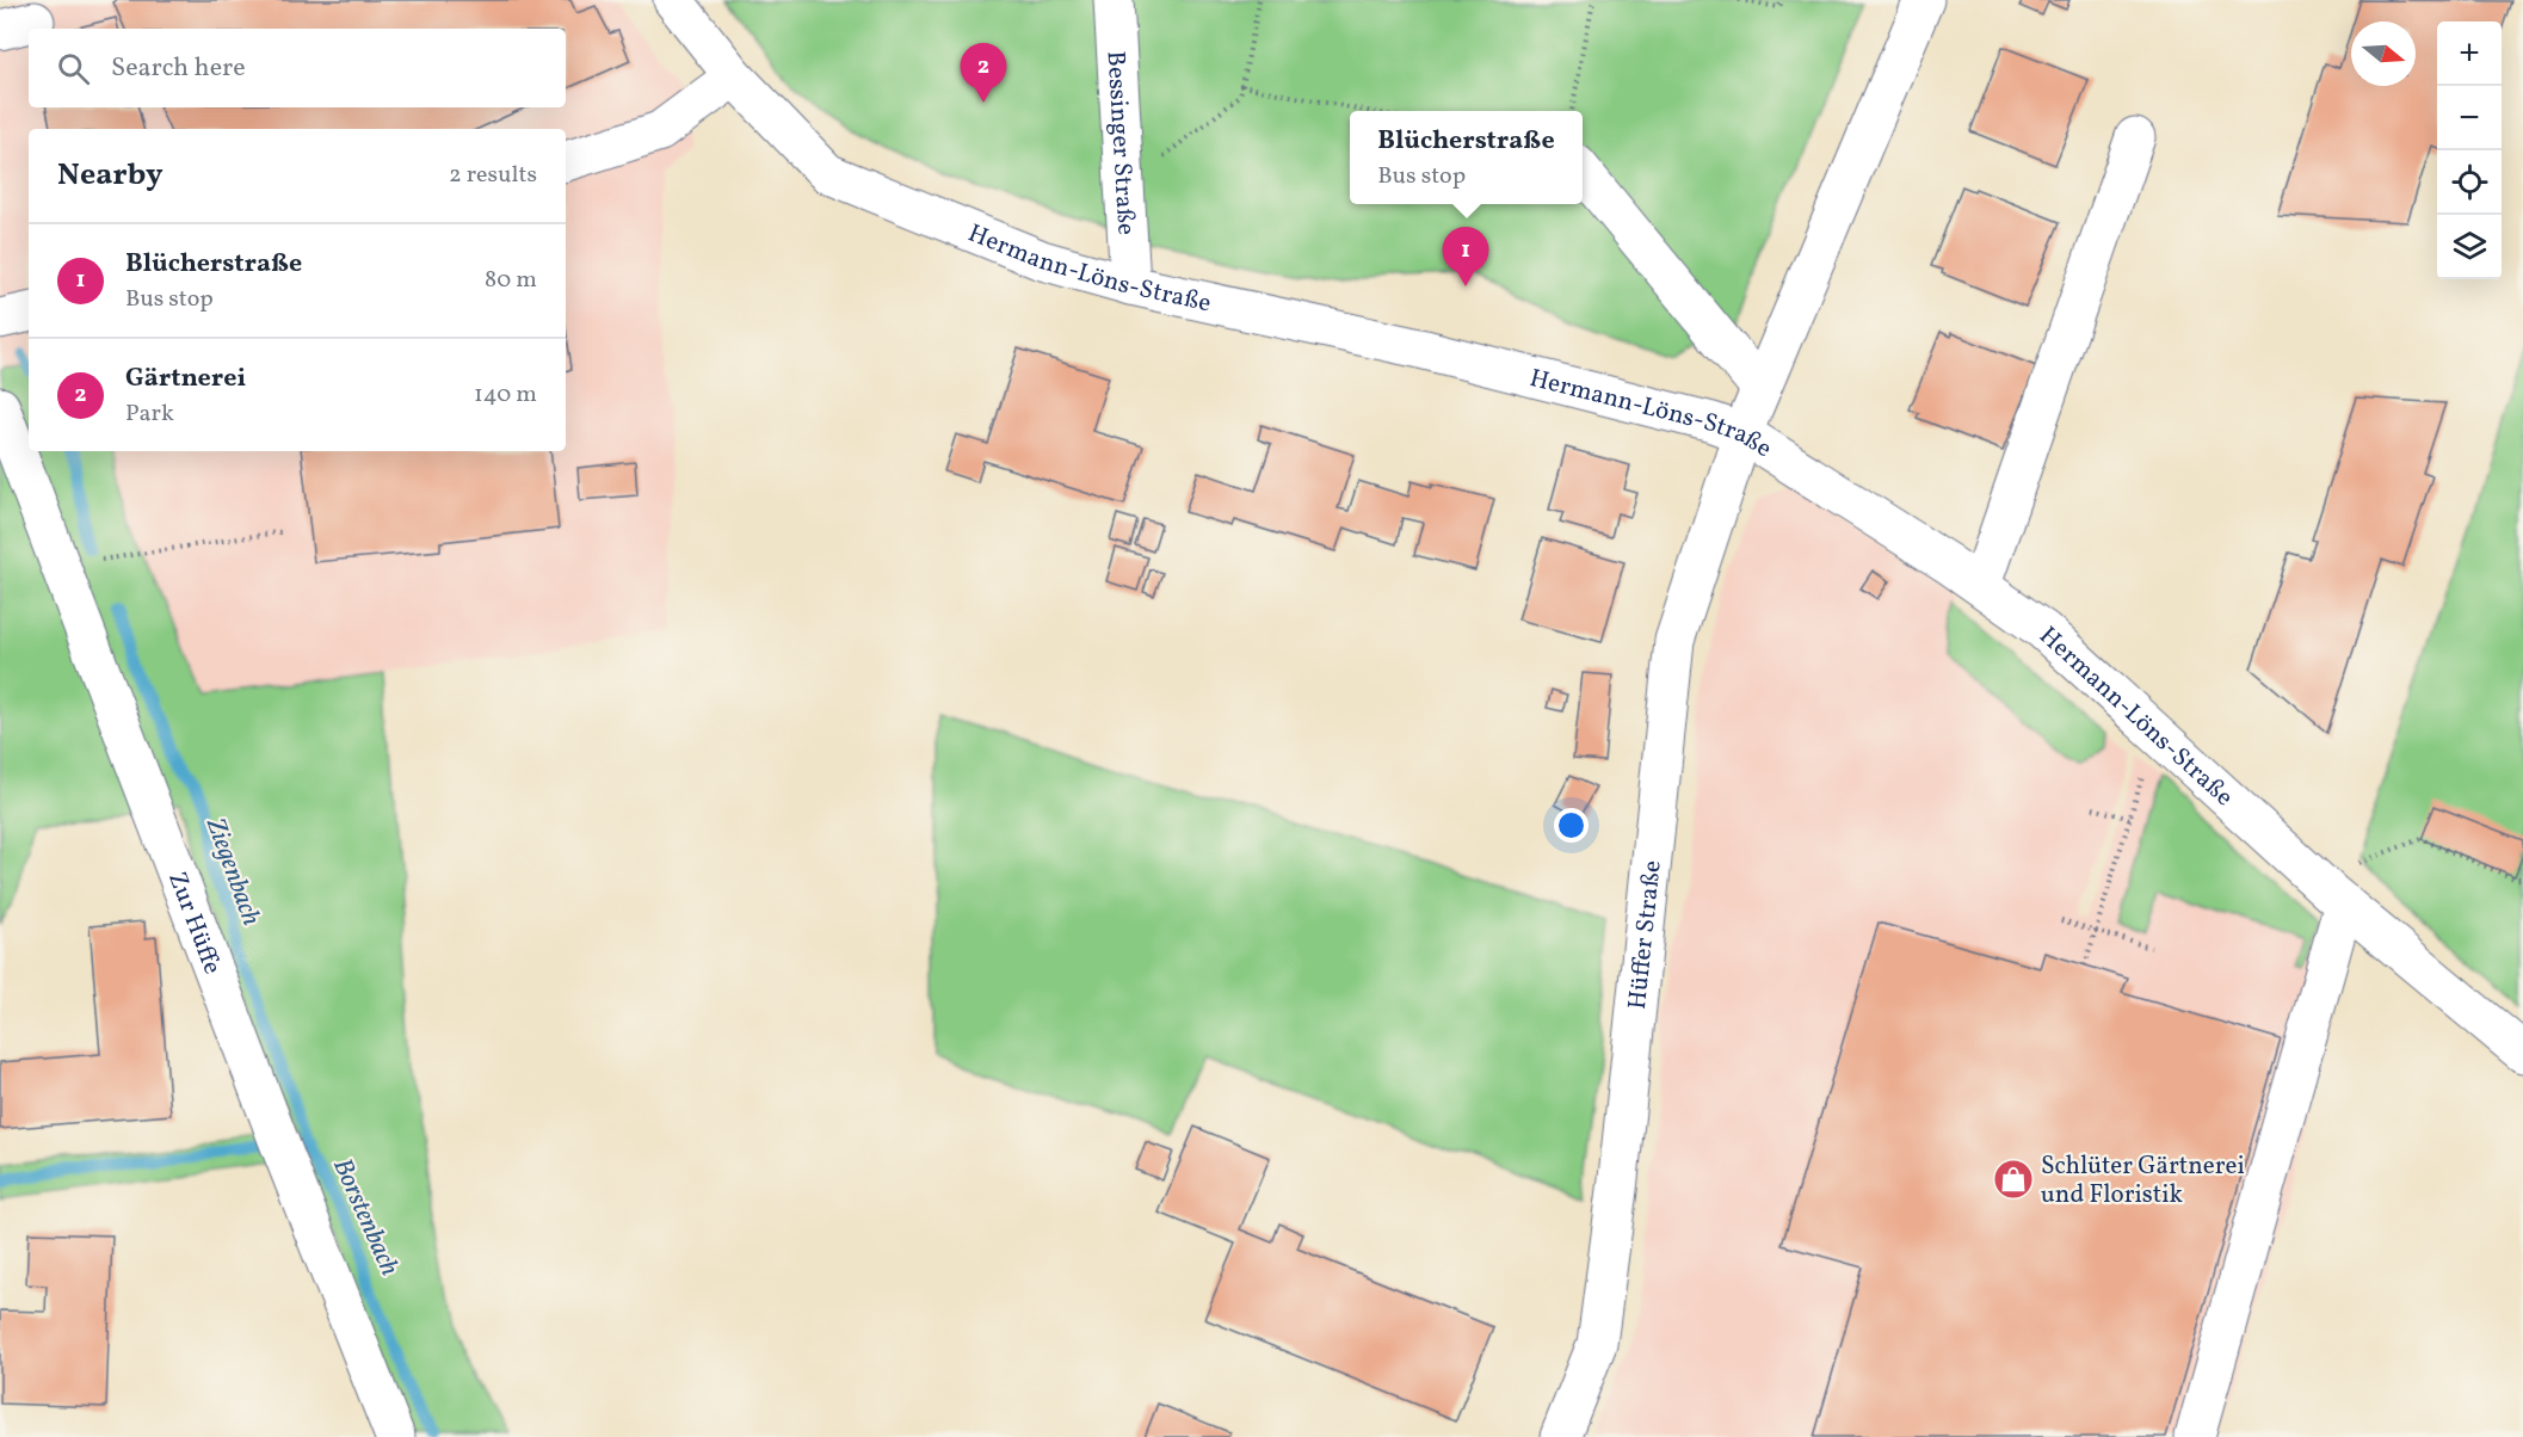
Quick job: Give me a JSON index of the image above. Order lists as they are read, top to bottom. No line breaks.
{"streets":{"street":["Bessinger Straße","Hermann-Löns-Straße","Zur Hüffe","Hüffer Straße"]},"crossings":[["Bessinger Straße","Hermann-Löns-Straße"],["Hermann-Löns-Straße","Hüffer Straße"]],"water":["Ziegenbach","Borstenbach"],"places":{"shop":["Schlüter Gärtnerei und Floristik"]},"north":"right","page":{"map_buttons":["+","−"],"search":"Search here","pins":["2","1"],"popup":["Blücherstraße","Bus stop"],"heading":["Nearby","2 results"],"list":[{"mark":"1","name":"Blücherstraße","note":"Bus stop","value":"80 m"},{"mark":"2","name":"Gärtnerei","note":"Park","value":"140 m"}]}}
